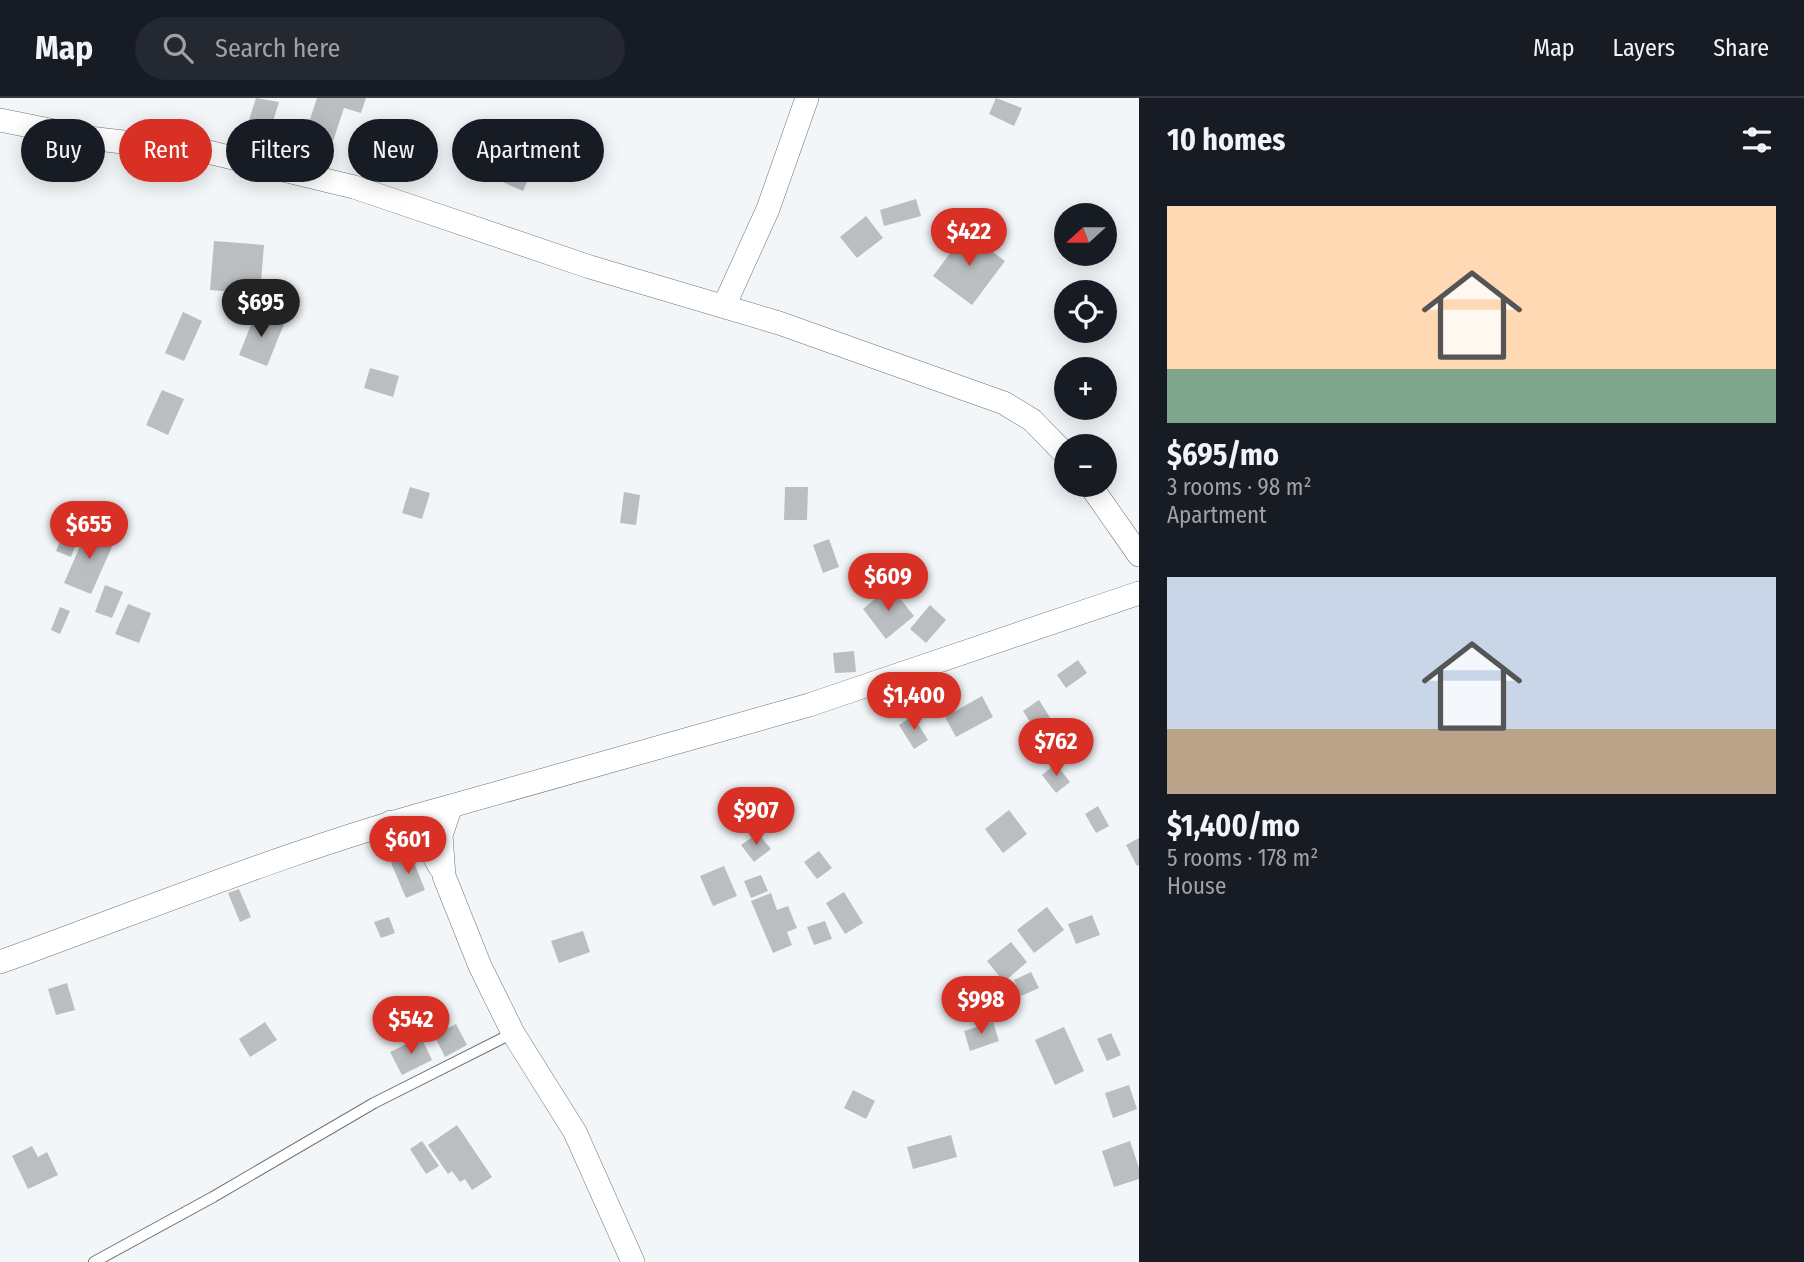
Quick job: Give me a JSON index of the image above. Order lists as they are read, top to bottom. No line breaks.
{"north":"left","page":{"header":"Map","search":"Search here","nav":["Map","Layers","Share"],"heading":"10 homes","chip":["Buy","Rent","Filters","New","Apartment"],"list":[{"name":"$695/mo","note":"3 rooms · 98 m² · Apartment"},{"name":"$1,400/mo","note":"5 rooms · 178 m² · House"}],"map_buttons":["+","−"],"price":["$422","$695","$655","$609","$1,400","$762","$907","$601","$998","$542"]}}
